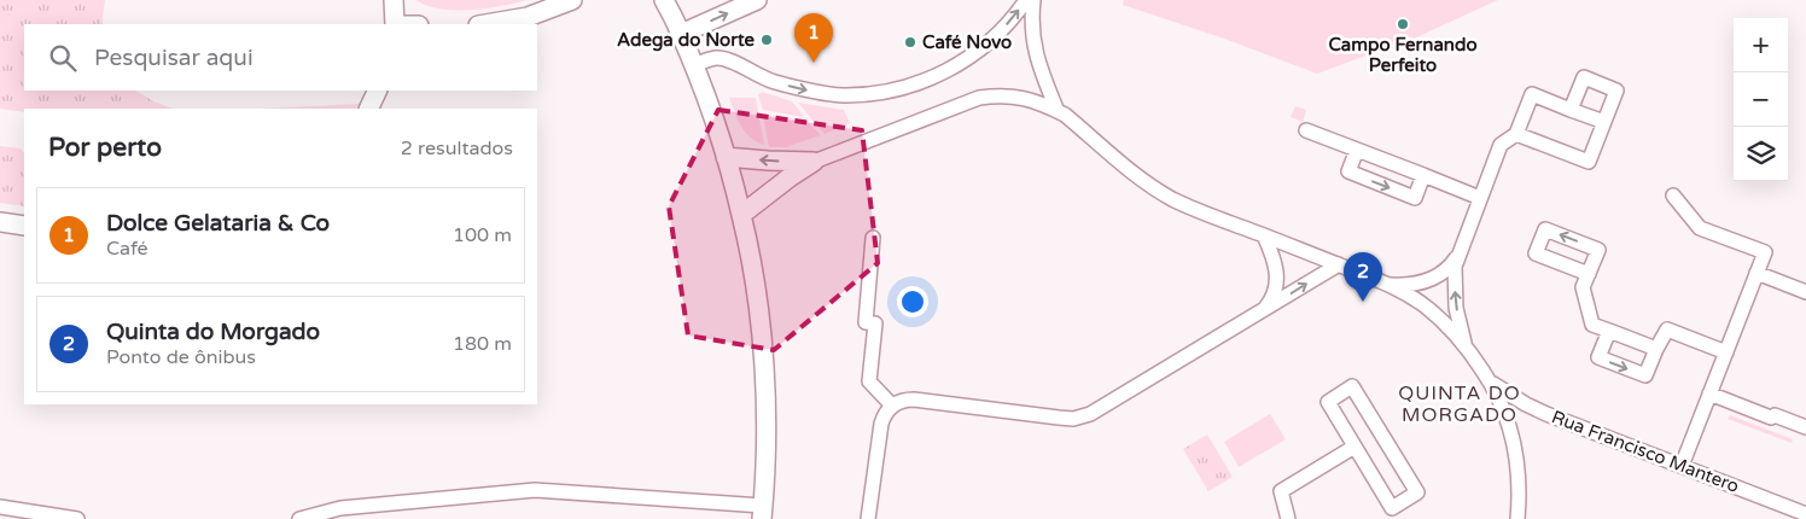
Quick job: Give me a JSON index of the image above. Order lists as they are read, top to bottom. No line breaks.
{"streets":{"street":["Rua Francisco Mantero"]},"districts":["QUINTA DO MORGADO"],"places":["Campo Fernando Perfeito","Adega do Norte","Café Novo"],"page":{"pins":["1","2"],"map_buttons":["+","−"],"search":"Pesquisar aqui","heading":["Por perto","2 resultados"],"list":[{"mark":"1","name":"Dolce Gelataria & Co","note":"Café","value":"100 m"},{"mark":"2","name":"Quinta do Morgado","note":"Ponto de ônibus","value":"180 m"}]}}
